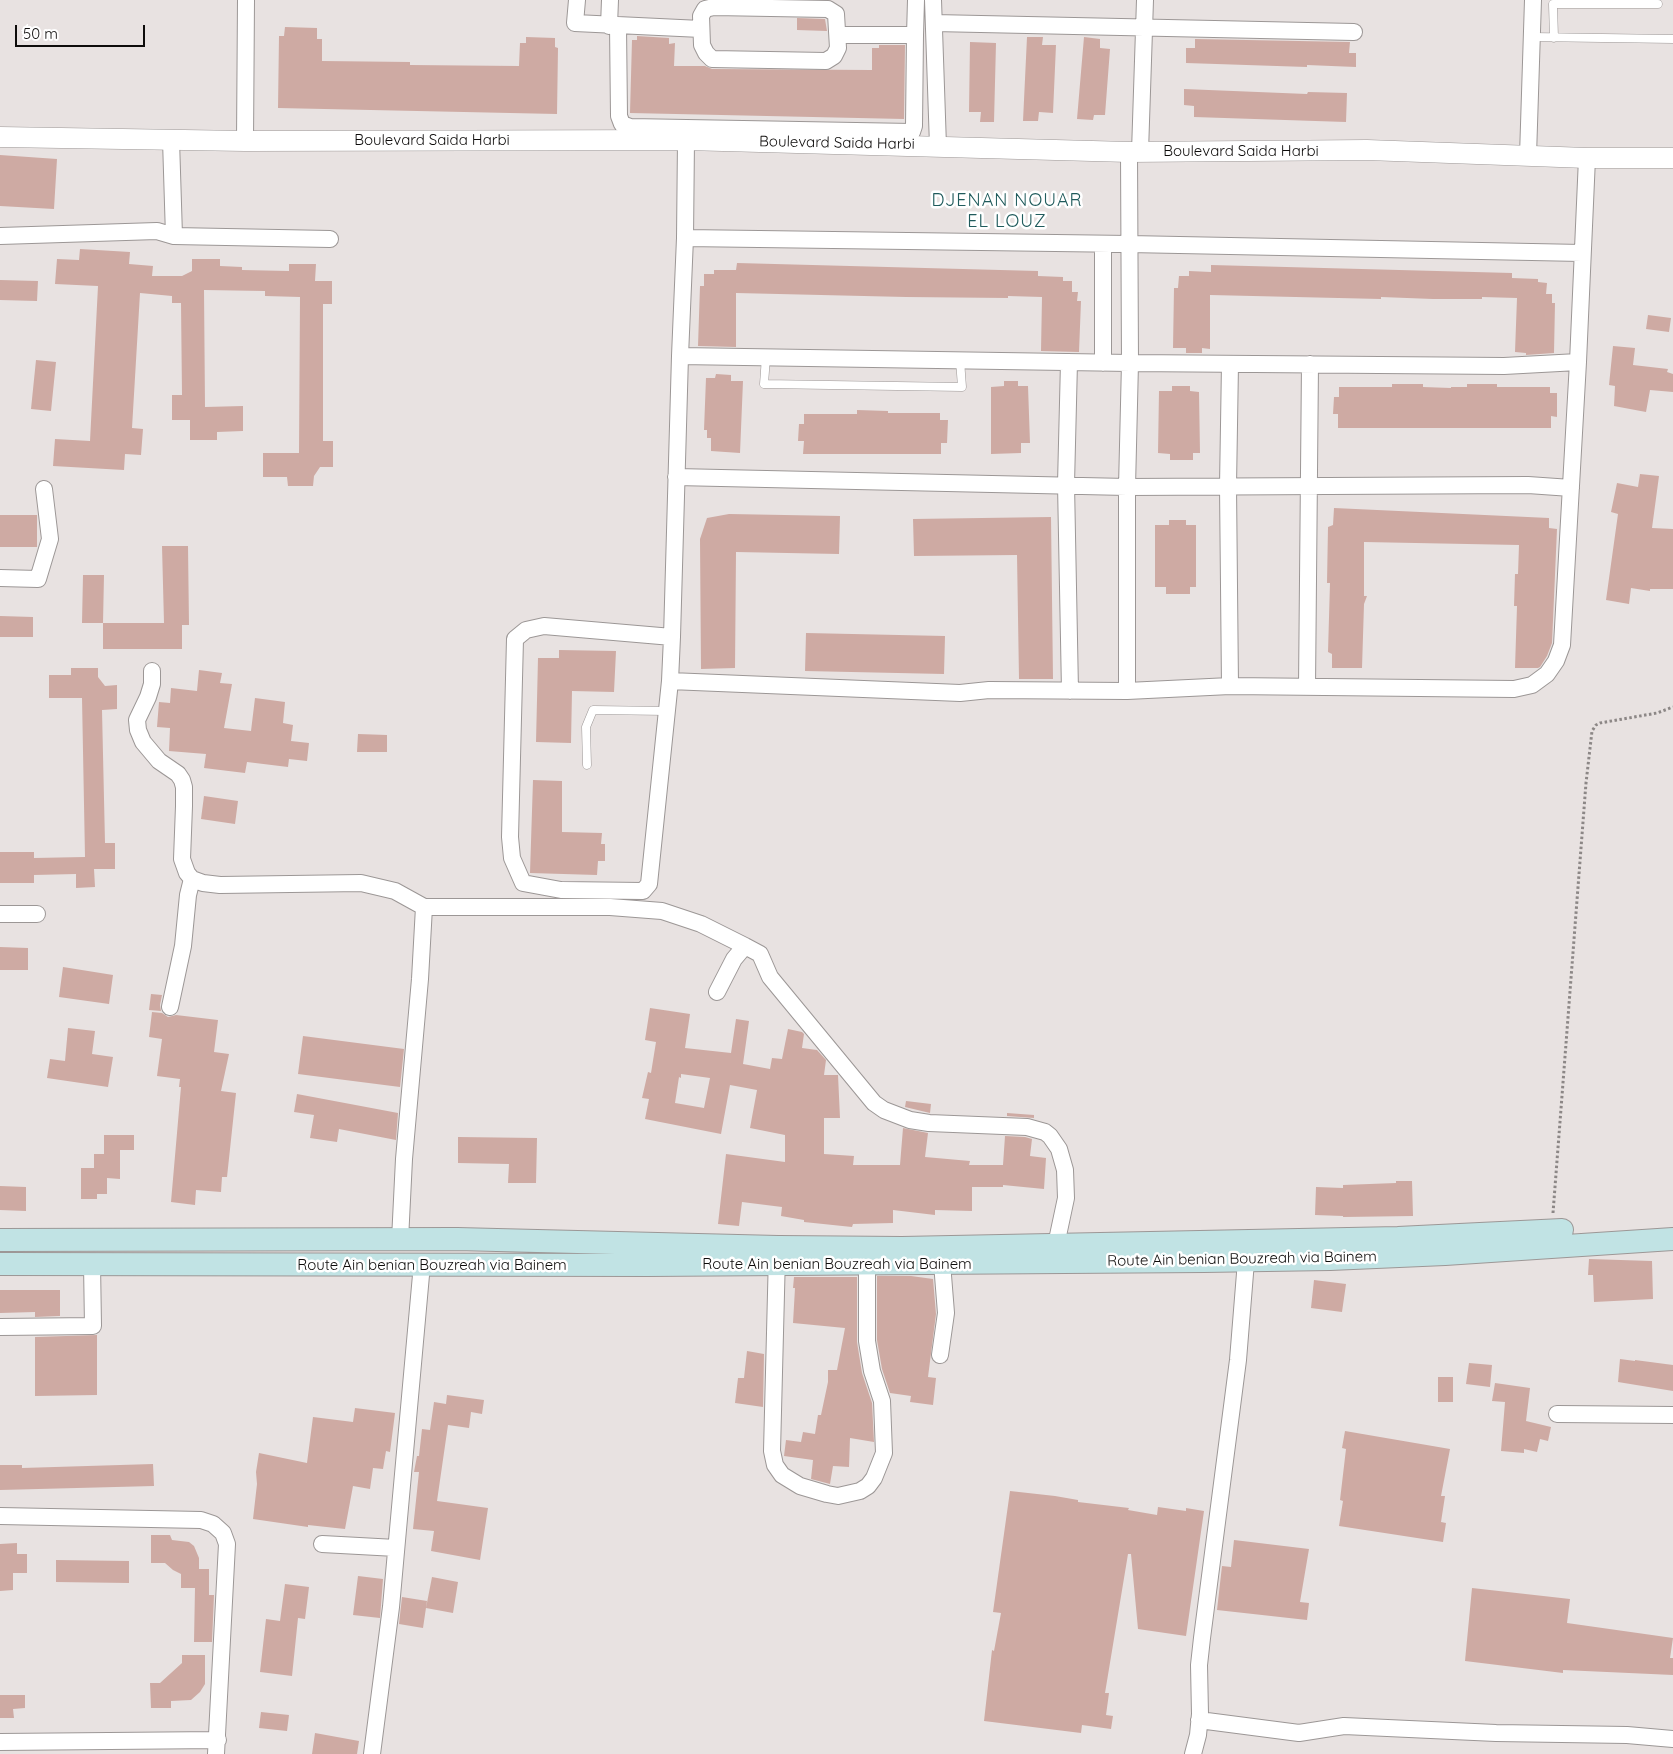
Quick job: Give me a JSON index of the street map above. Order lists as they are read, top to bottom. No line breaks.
{"streets":{"main road":["Route Ain benian Bouzreah via Bainem"],"street":["Boulevard Saida Harbi"]},"districts":["DJENAN NOUAR EL LOUZ"],"scale_bar":"50 m"}
